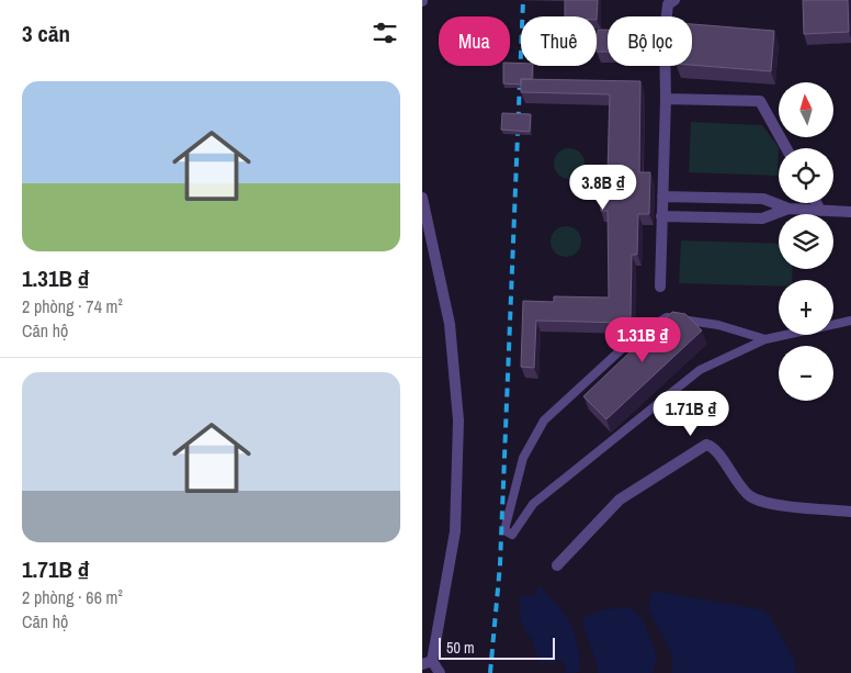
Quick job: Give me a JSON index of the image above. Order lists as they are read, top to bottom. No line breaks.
{"scale_bar":"50 m","north":"top","page":{"heading":"3 căn","chip":["Mua","Thuê","Bộ lọc"],"list":[{"name":"1.31B ₫","note":"2 phòng · 74 m² · Căn hộ"},{"name":"1.71B ₫","note":"2 phòng · 66 m² · Căn hộ"}],"map_buttons":["+","−"],"price":["3.8B ₫","1.31B ₫","1.71B ₫"],"scale":"50 m"}}
